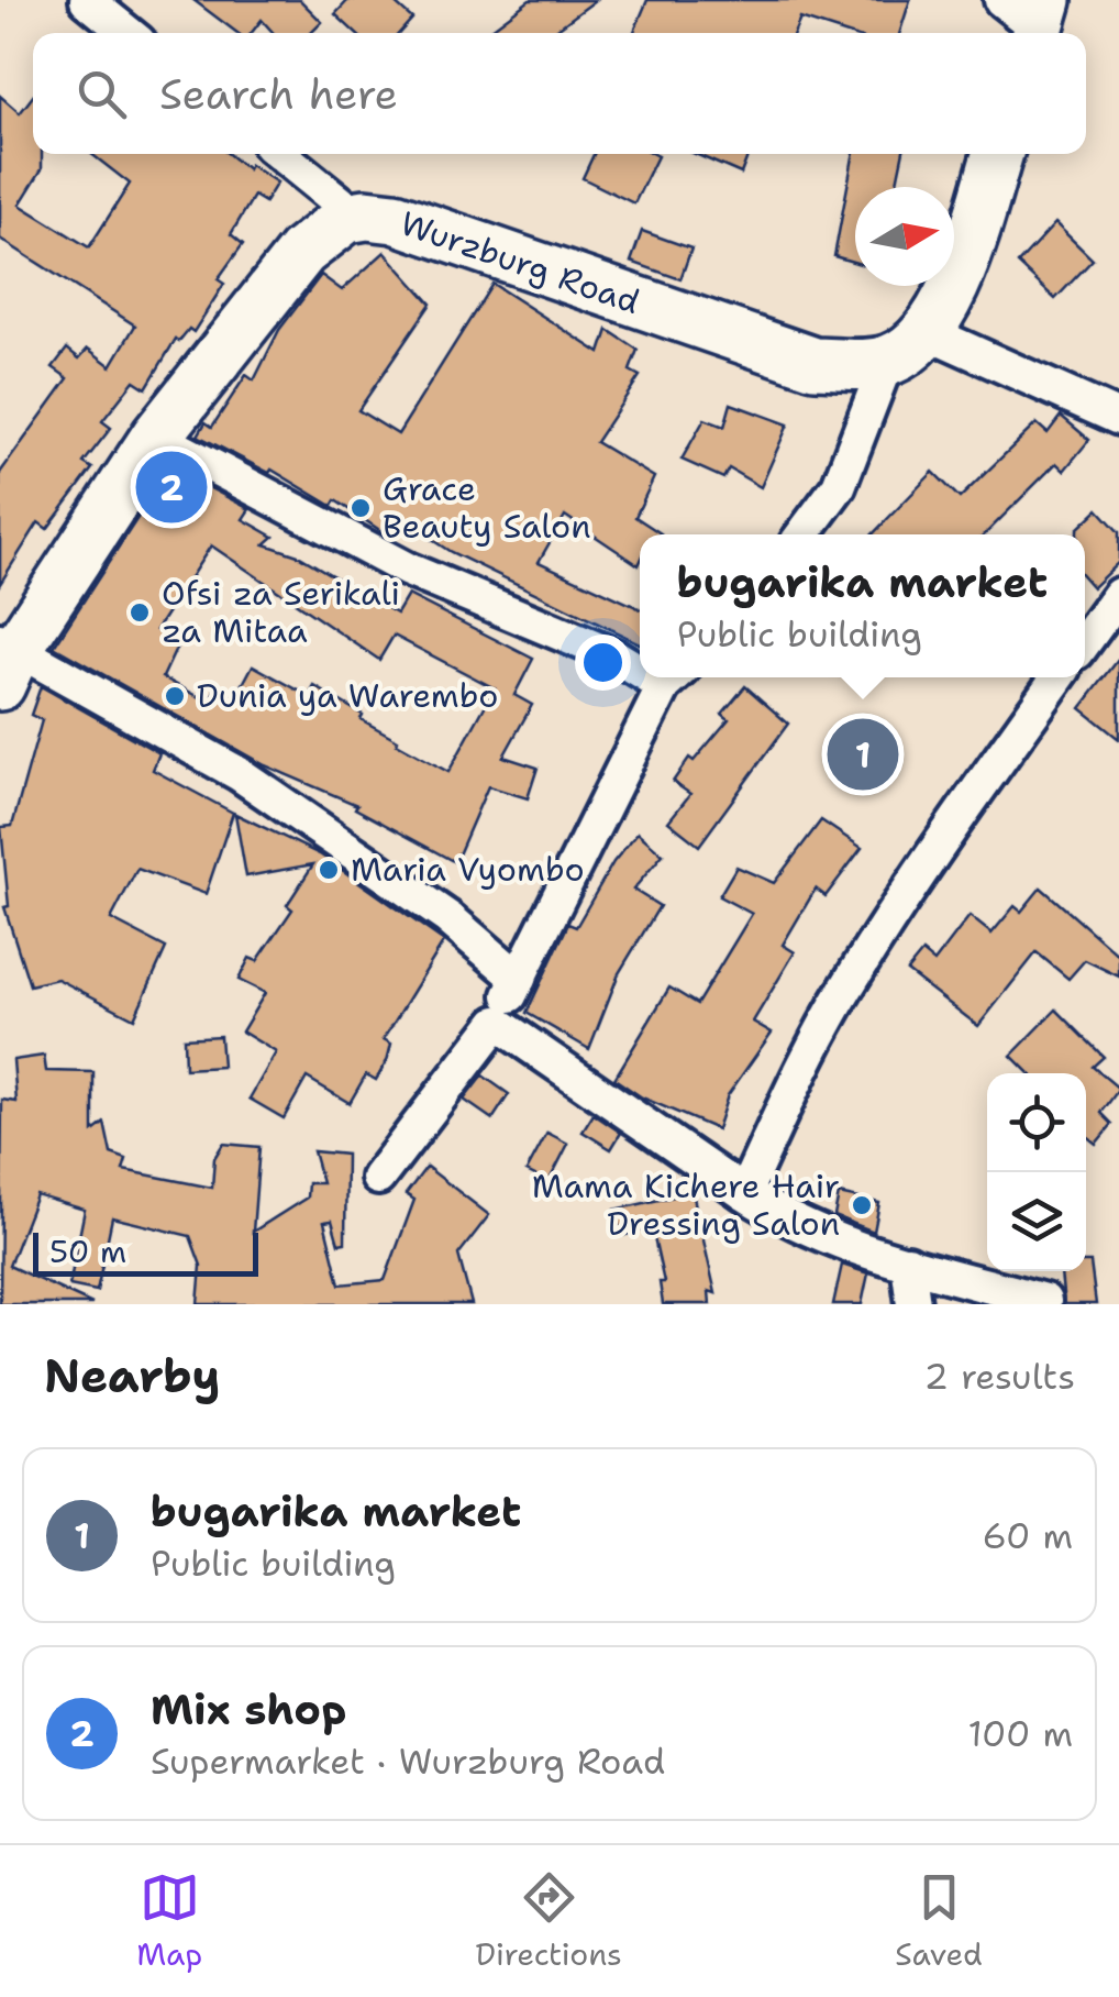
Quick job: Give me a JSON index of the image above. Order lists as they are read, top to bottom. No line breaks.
{"streets":{"main road":["Wurzburg Road"]},"places":["Grace Beauty Salon","Ofsi za Serikali za Mitaa","Dunia ya Warembo","Maria Vyombo","Mama Kichere Hair Dressing Salon"],"scale_bar":"50 m","north":"right","page":{"search":"Search here","pins":["2","1"],"popup":["bugarika market","Public building"],"scale":"50 m","heading":["Nearby","2 results"],"list":[{"mark":"1","name":"bugarika market","note":"Public building","value":"60 m"},{"mark":"2","name":"Mix shop","note":"Supermarket · Wurzburg Road","value":"100 m"}],"nav":["Map","Directions","Saved"]}}
